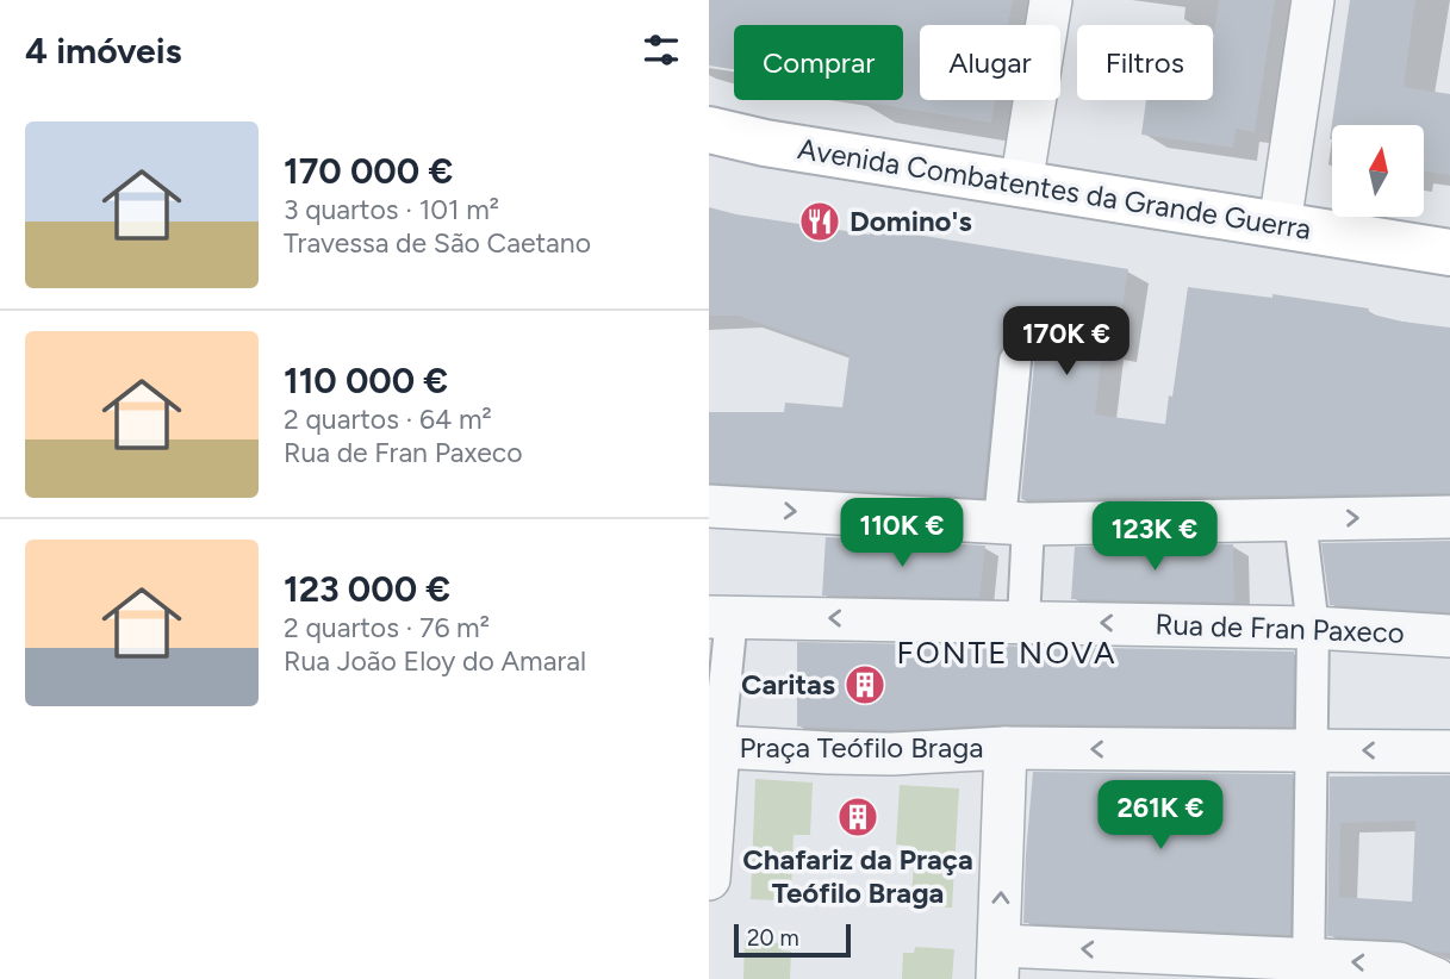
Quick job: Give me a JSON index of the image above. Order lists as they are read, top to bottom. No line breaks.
{"streets":{"main road":["Avenida Combatentes da Grande Guerra"],"street":["Rua de Fran Paxeco","Praça Teófilo Braga"]},"districts":["FONTE NOVA"],"places":{"restaurant":["Domino's"],"building":["Caritas","Chafariz da Praça Teófilo Braga"]},"scale_bar":"20 m","north":"top","page":{"heading":"4 imóveis","chip":["Comprar","Alugar","Filtros"],"list":[{"name":"170 000 €","note":"3 quartos · 101 m² · Travessa de São Caetano"},{"name":"110 000 €","note":"2 quartos · 64 m² · Rua de Fran Paxeco"},{"name":"123 000 €","note":"2 quartos · 76 m² · Rua João Eloy do Amaral"}],"price":["170K €","110K €","123K €","261K €"],"scale":"20 m"}}
